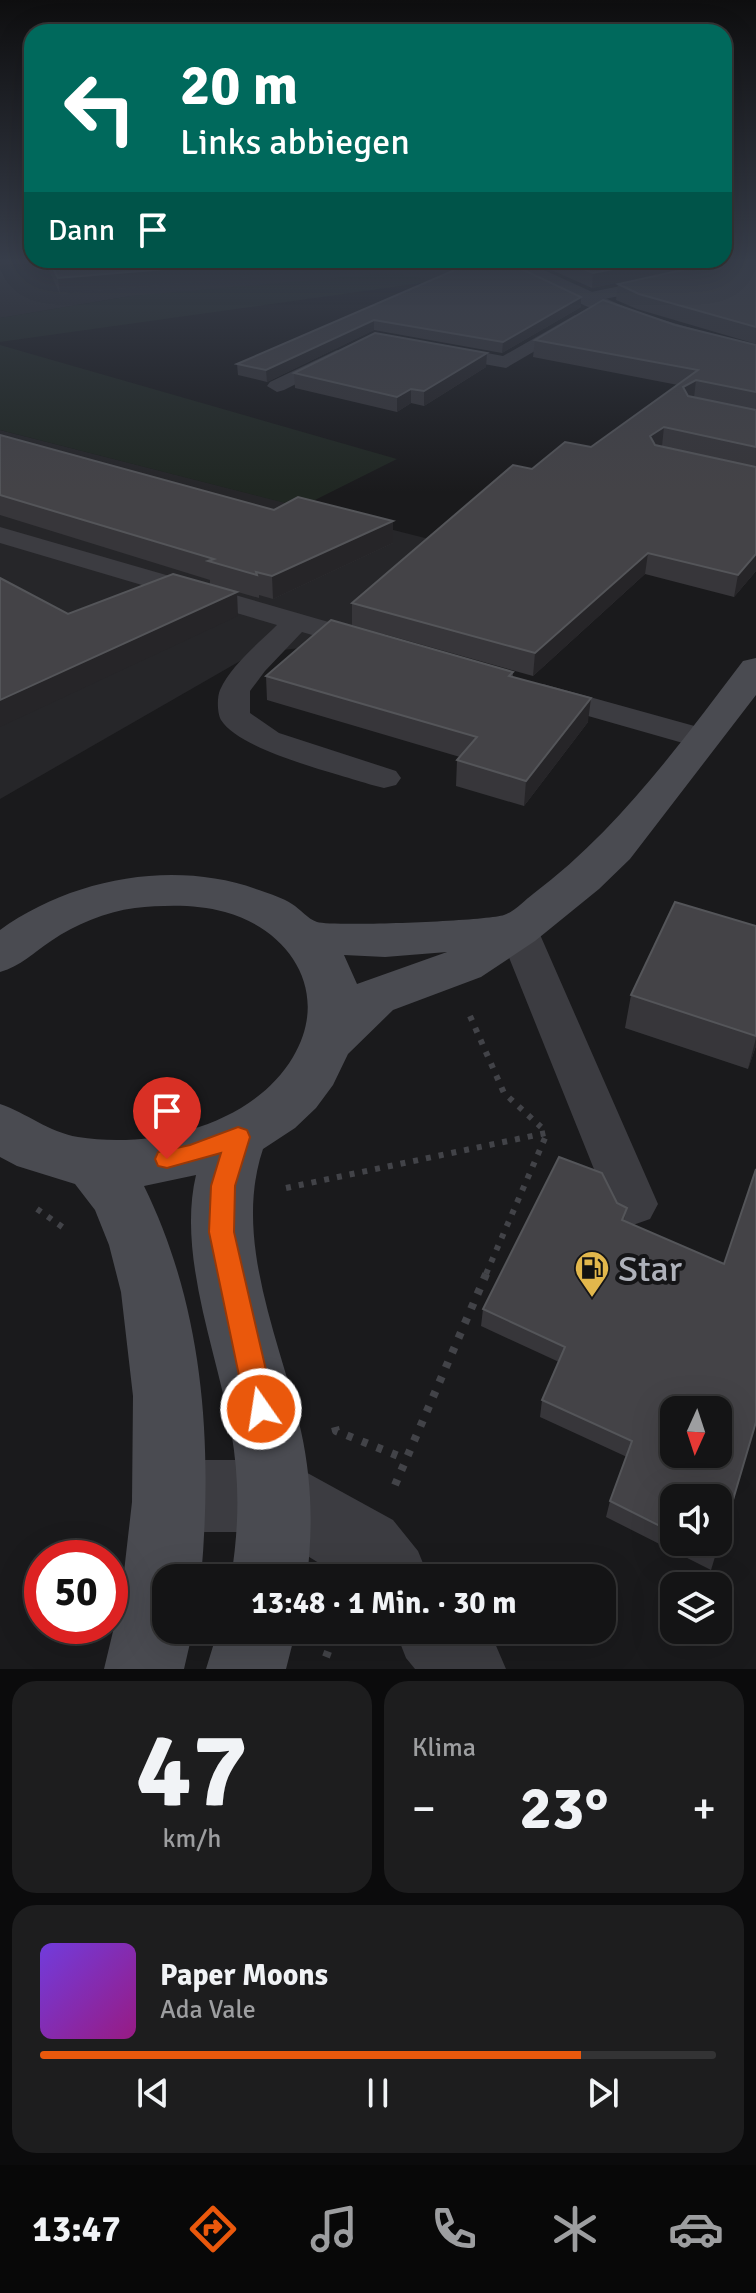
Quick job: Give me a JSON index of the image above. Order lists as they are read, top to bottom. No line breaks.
{"places":{"fuel station":["Star"]},"north":"bottom","page":{"turn":["20 m","Links abbiegen"],"then":"Dann","limit":"50","trip":"13:48 · 1 Min. · 30 m","tile":[["47","km/h"],"Klima"],"heat":["−","23°","+"],"song":["Paper Moons","Ada Vale"],"tabs":"13:47"}}
